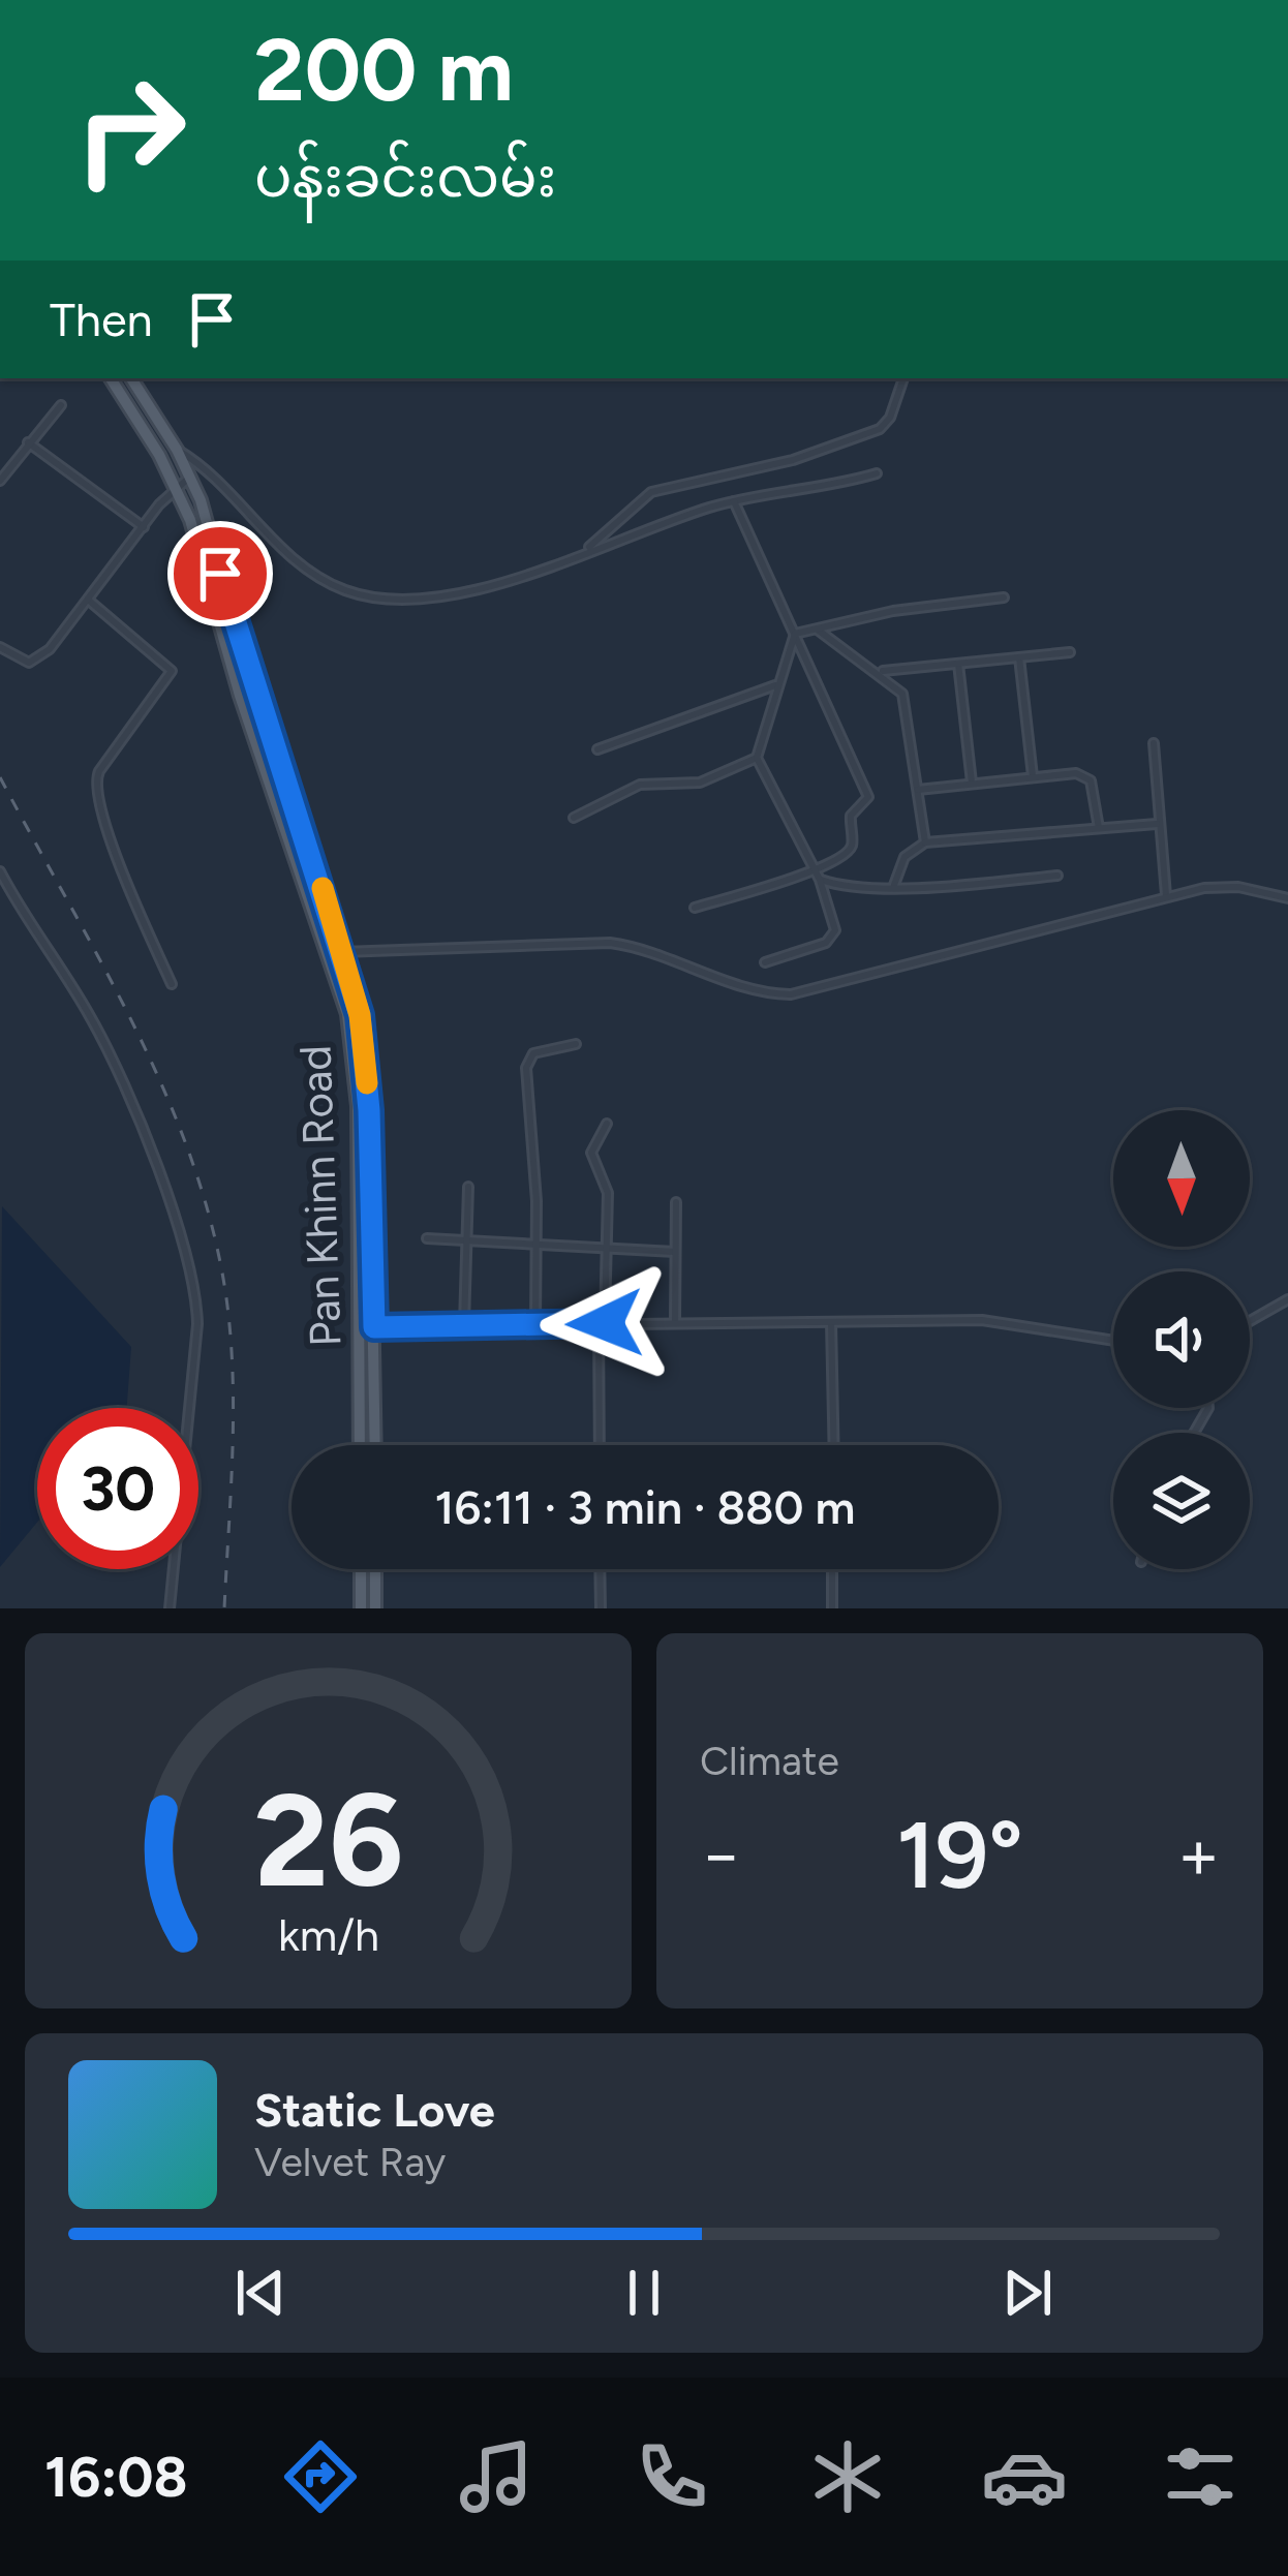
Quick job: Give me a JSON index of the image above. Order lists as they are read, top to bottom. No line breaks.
{"streets":{"main road":["Pan Khinn Road"]},"north":"bottom","page":{"turn":["200 m","ပန်းခင်းလမ်း"],"then":"Then","limit":"30","trip":"16:11 · 3 min · 880 m","tile":"Climate","heat":["−","19°","+"],"song":["Static Love","Velvet Ray"],"tabs":"16:08","gauge":["26","km/h"]}}
